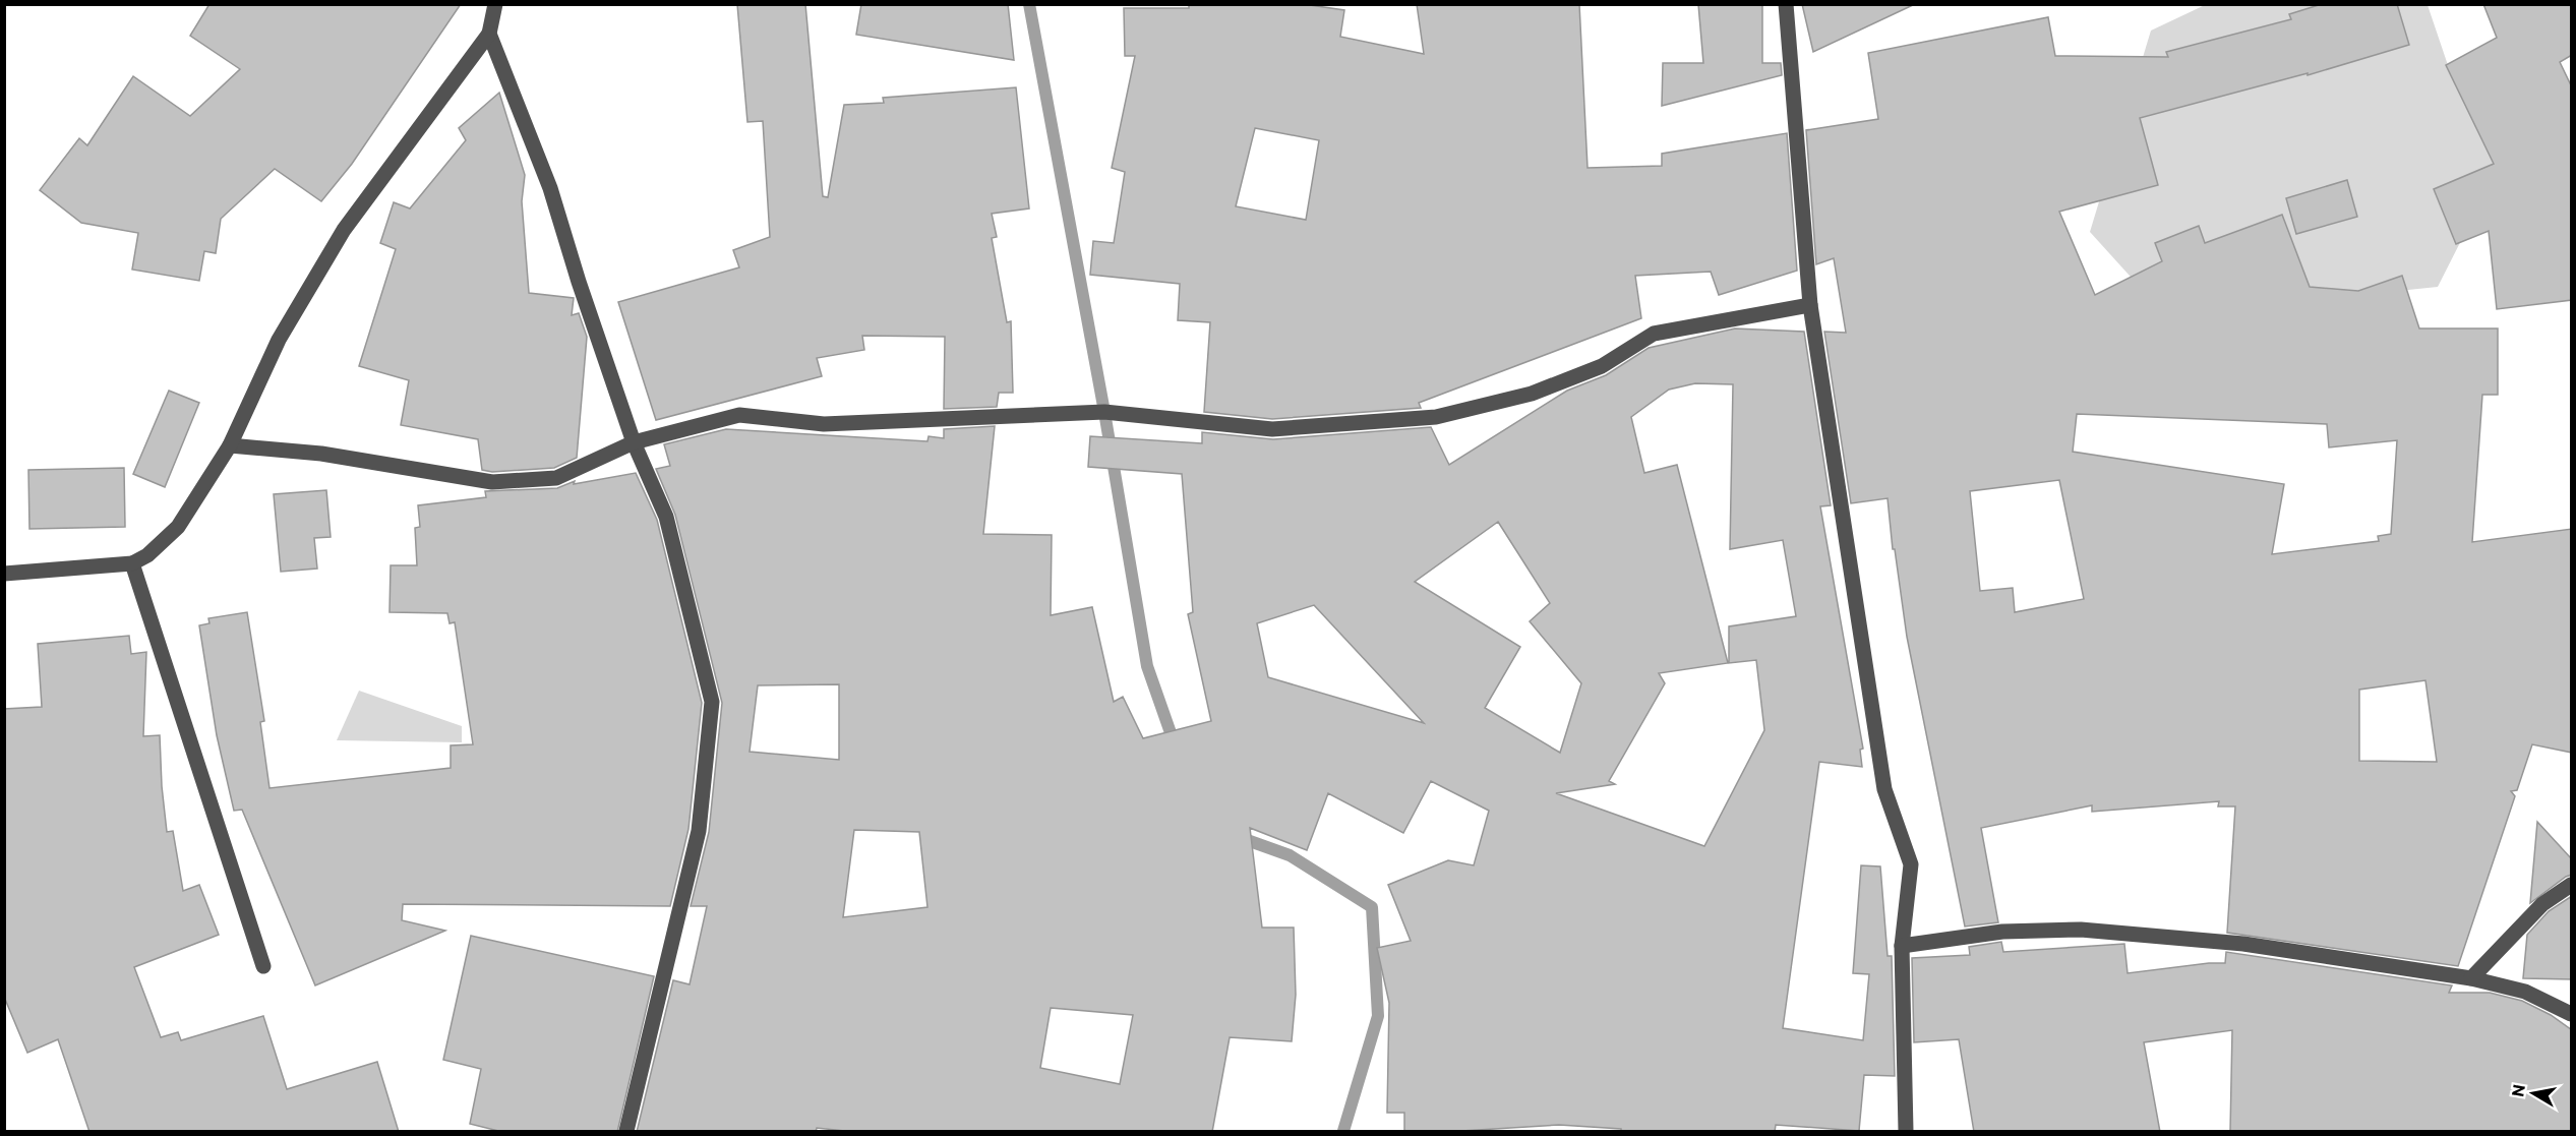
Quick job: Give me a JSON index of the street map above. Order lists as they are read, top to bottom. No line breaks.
{"north":"left"}
